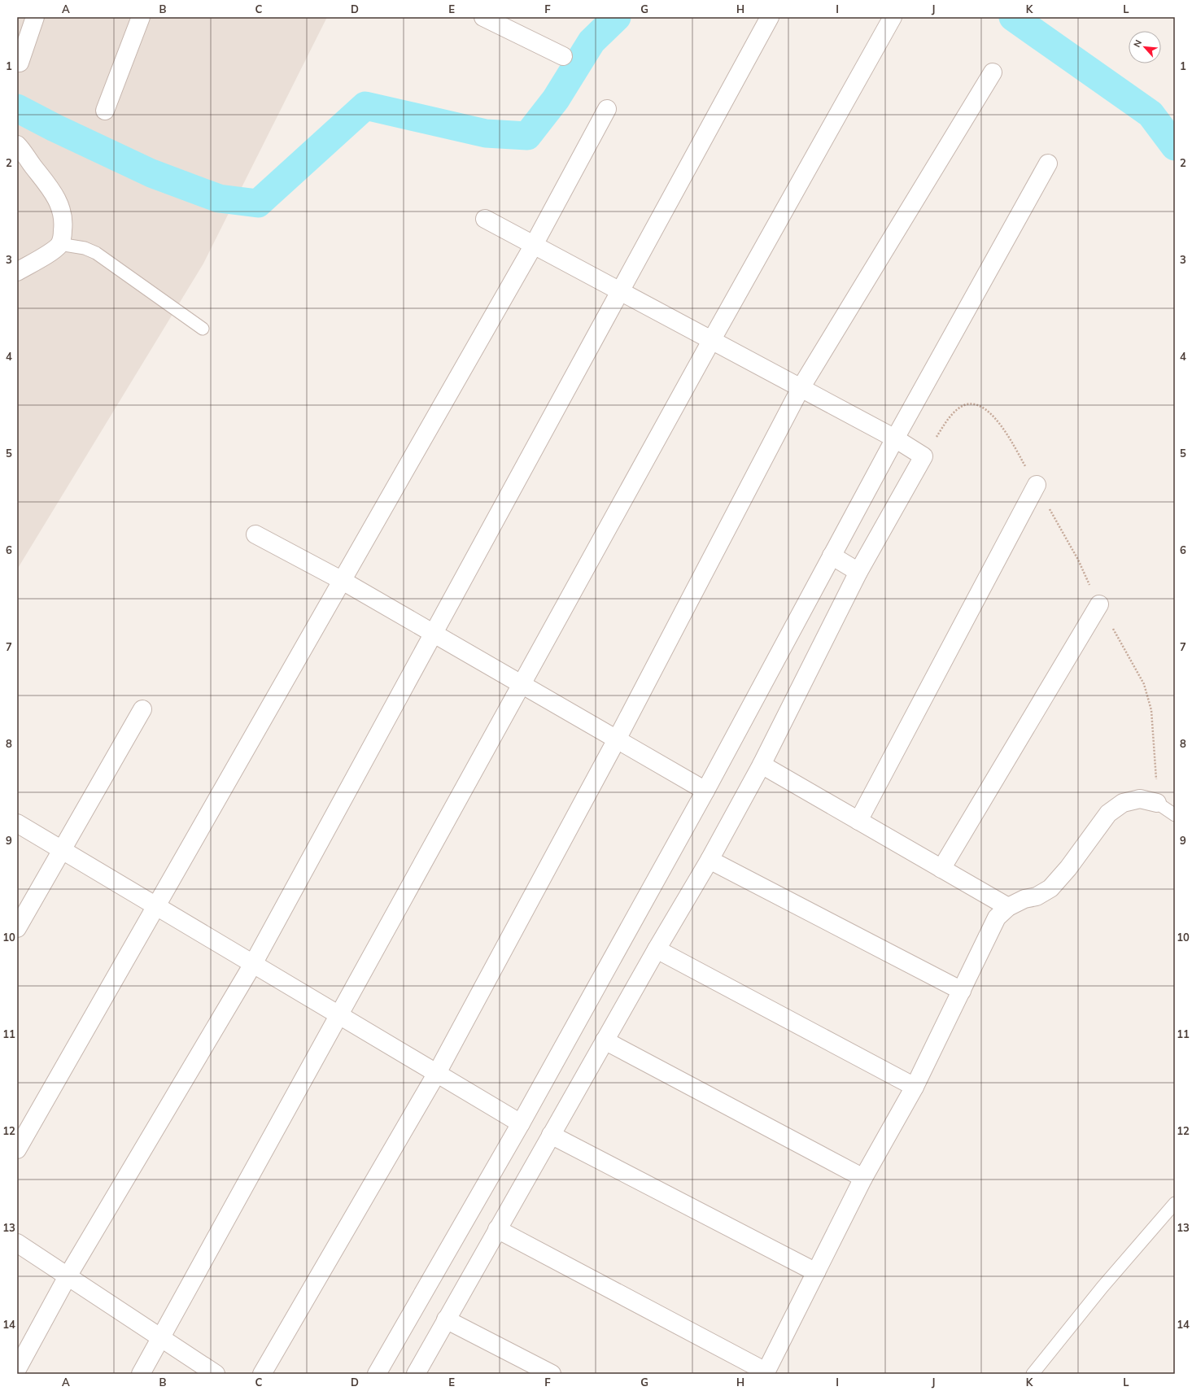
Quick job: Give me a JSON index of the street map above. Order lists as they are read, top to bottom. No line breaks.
{"north":"top left","grid":{"columns":["A","B","C","D","E","F","G","H","I","J","K","L"],"rows":["1","2","3","4","5","6","7","8","9","10","11","12","13","14"]}}
